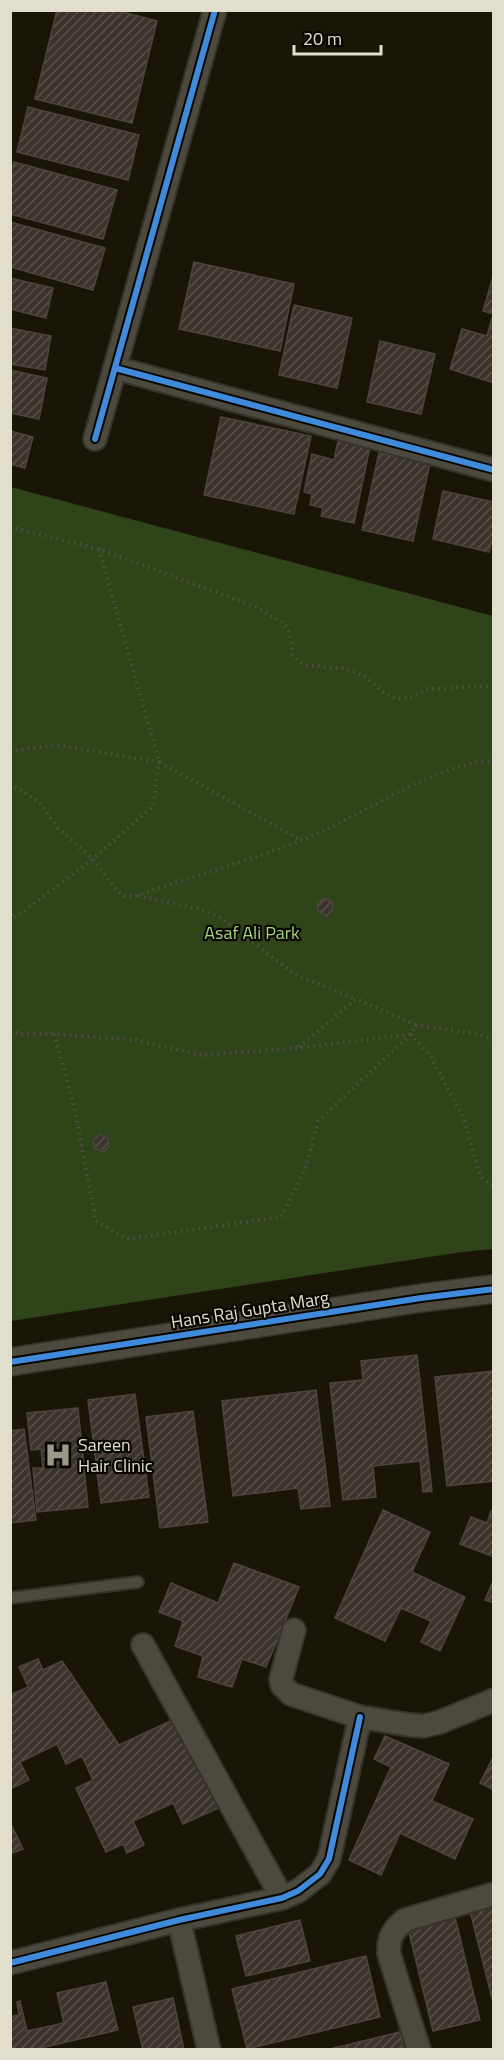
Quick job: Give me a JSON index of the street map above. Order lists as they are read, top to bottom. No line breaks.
{"streets":{"street":["Hans Raj Gupta Marg"]},"parks":["Asaf Ali Park"],"places":{"hospital":["Sareen Hair Clinic"]},"scale_bar":"20 m"}
